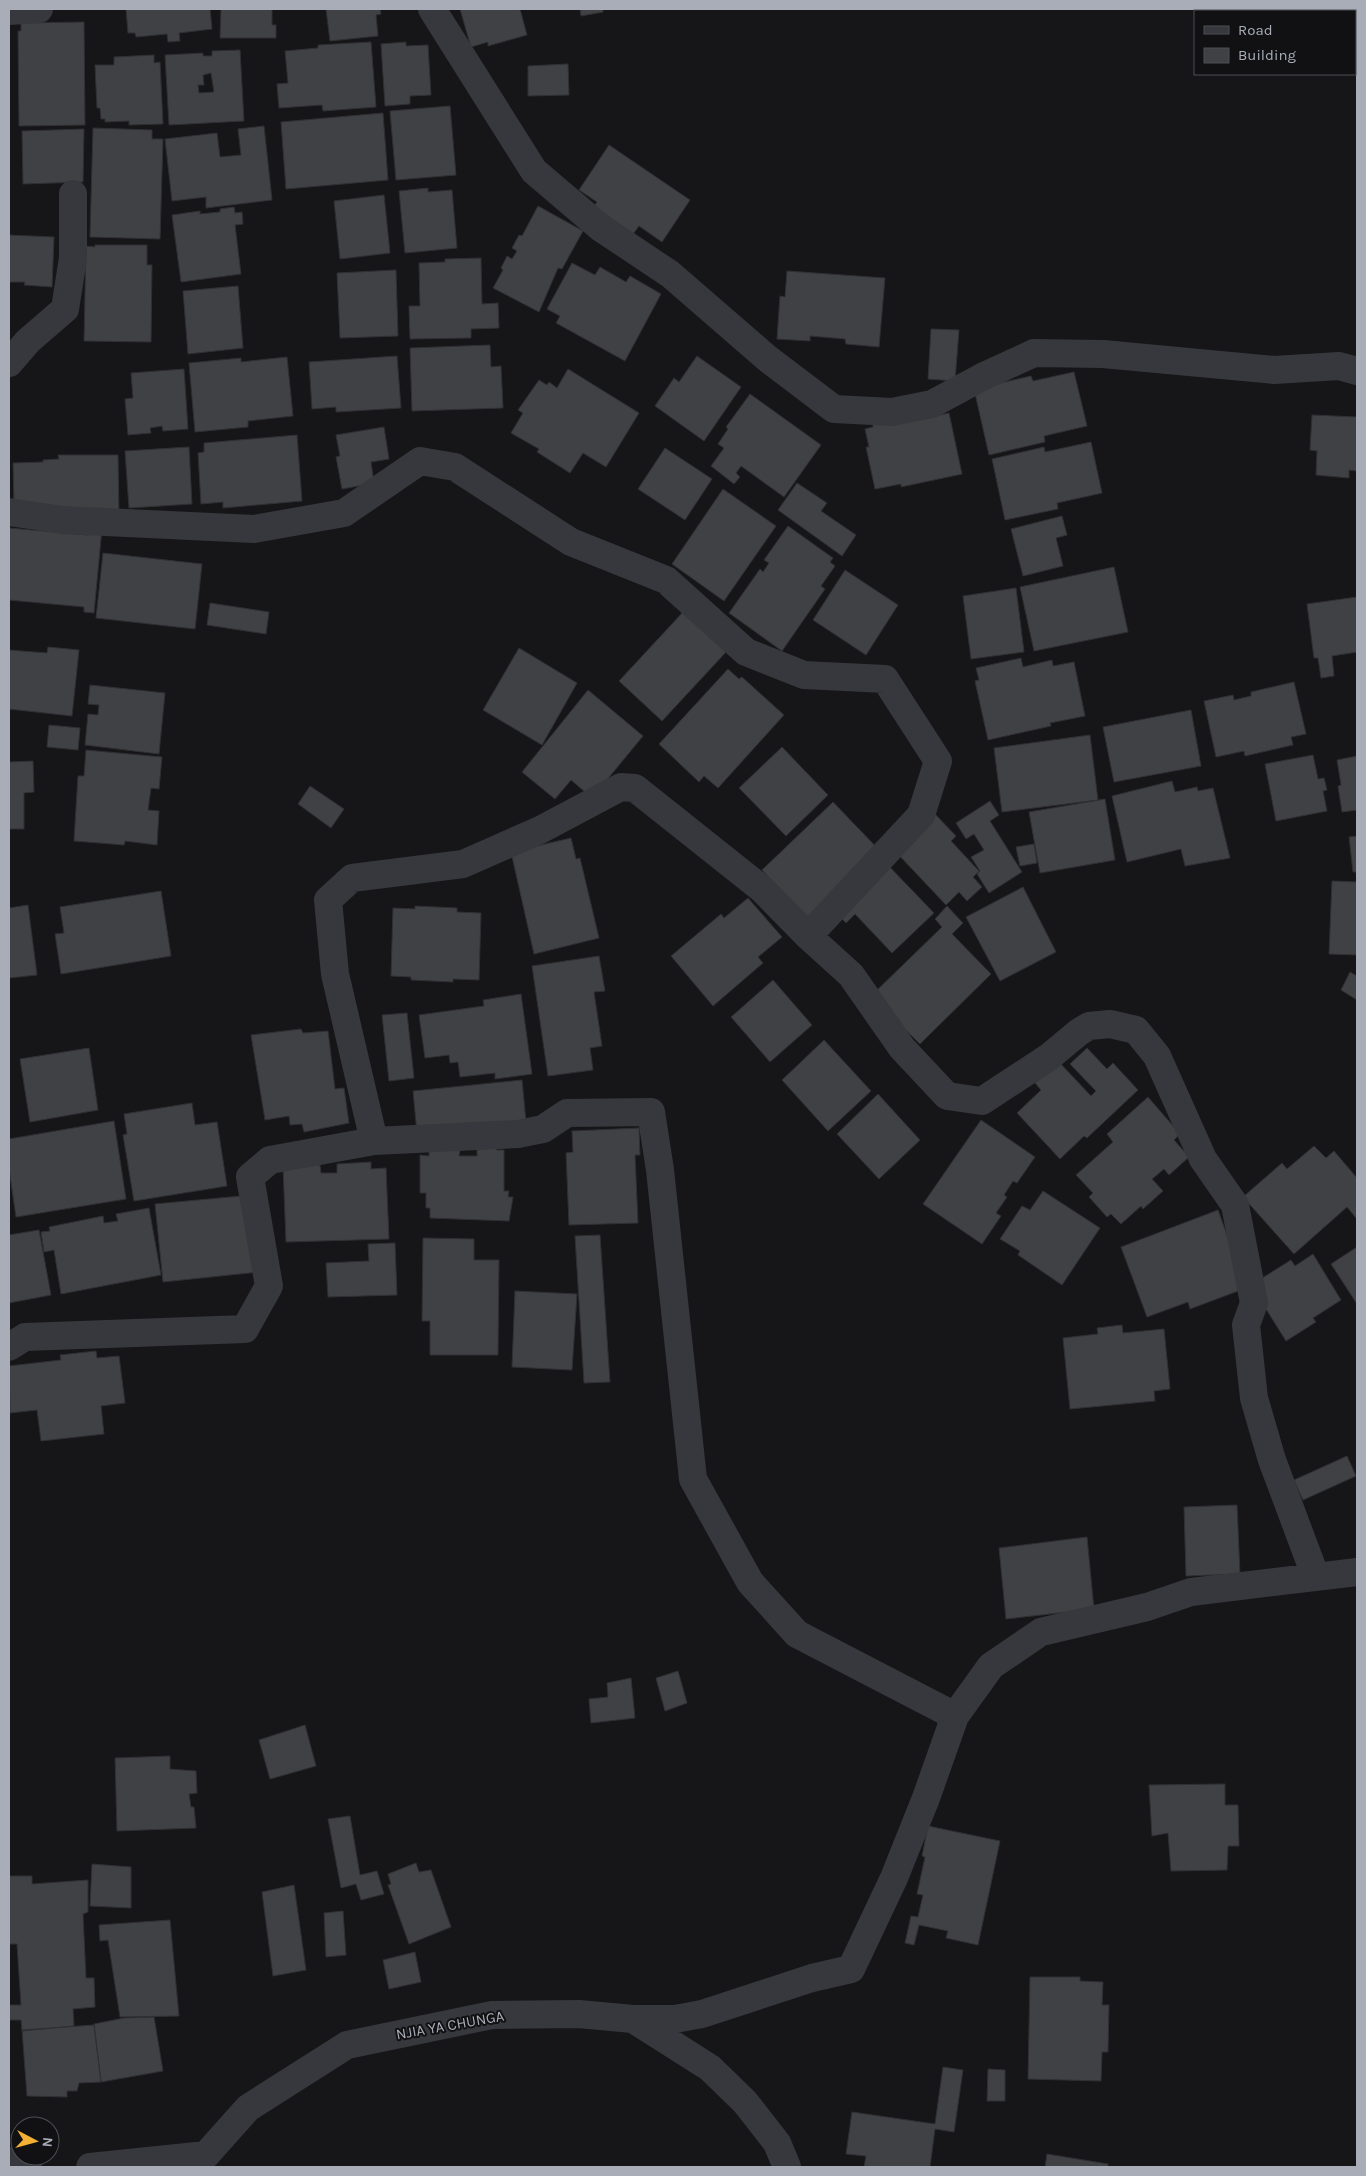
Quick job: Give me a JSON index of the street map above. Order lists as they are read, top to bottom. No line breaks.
{"streets":{"street":["NJIA YA CHUNGA"]},"legend":["Road","Building"],"north":"right"}
